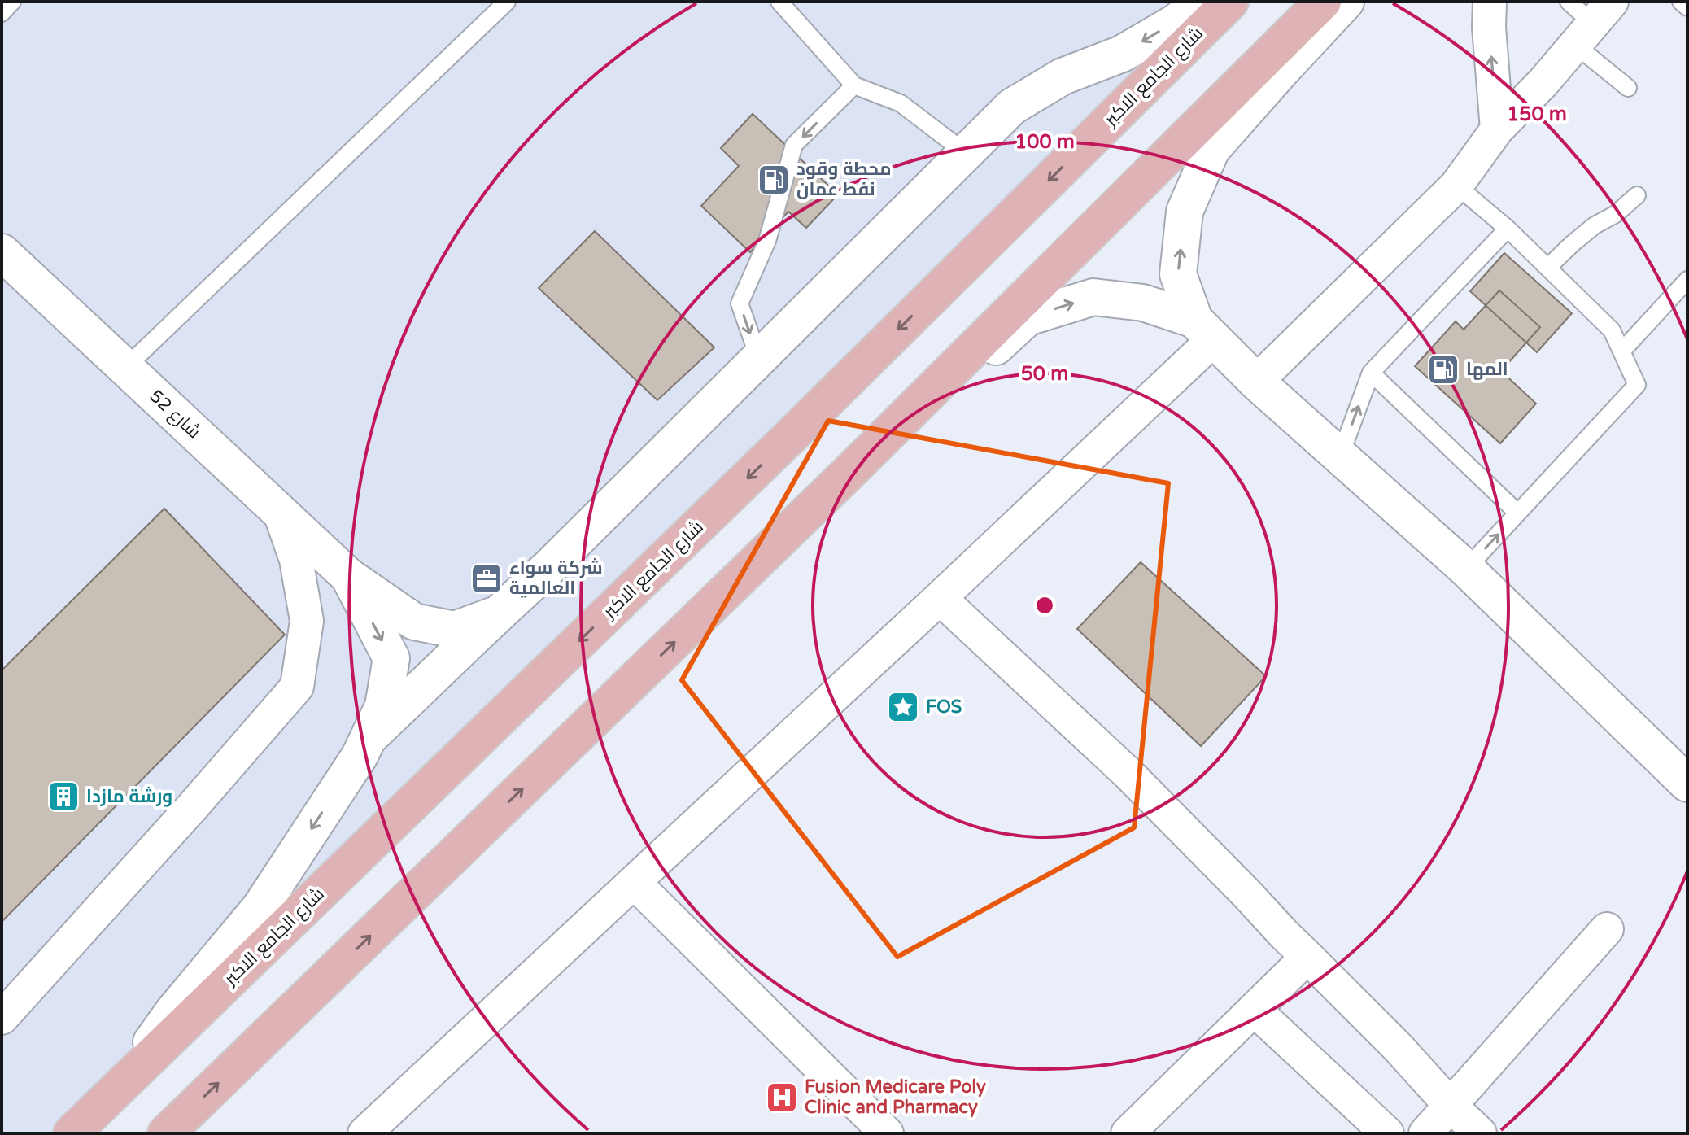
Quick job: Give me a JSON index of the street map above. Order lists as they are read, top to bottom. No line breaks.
{"streets":{"main road":["شارع الجامع الاكبر"],"street":["شارع 52"]},"places":{"fuel station":["محطة وقود نفط عمان","المه‍ا"],"office":["شركة سواء العالمية"],"place":["FOS"],"building":["ورشة مازدا"],"hospital":["Fusion Medicare Poly Clinic and Pharmacy"]},"rings":["150 m","100 m","50 m"]}
